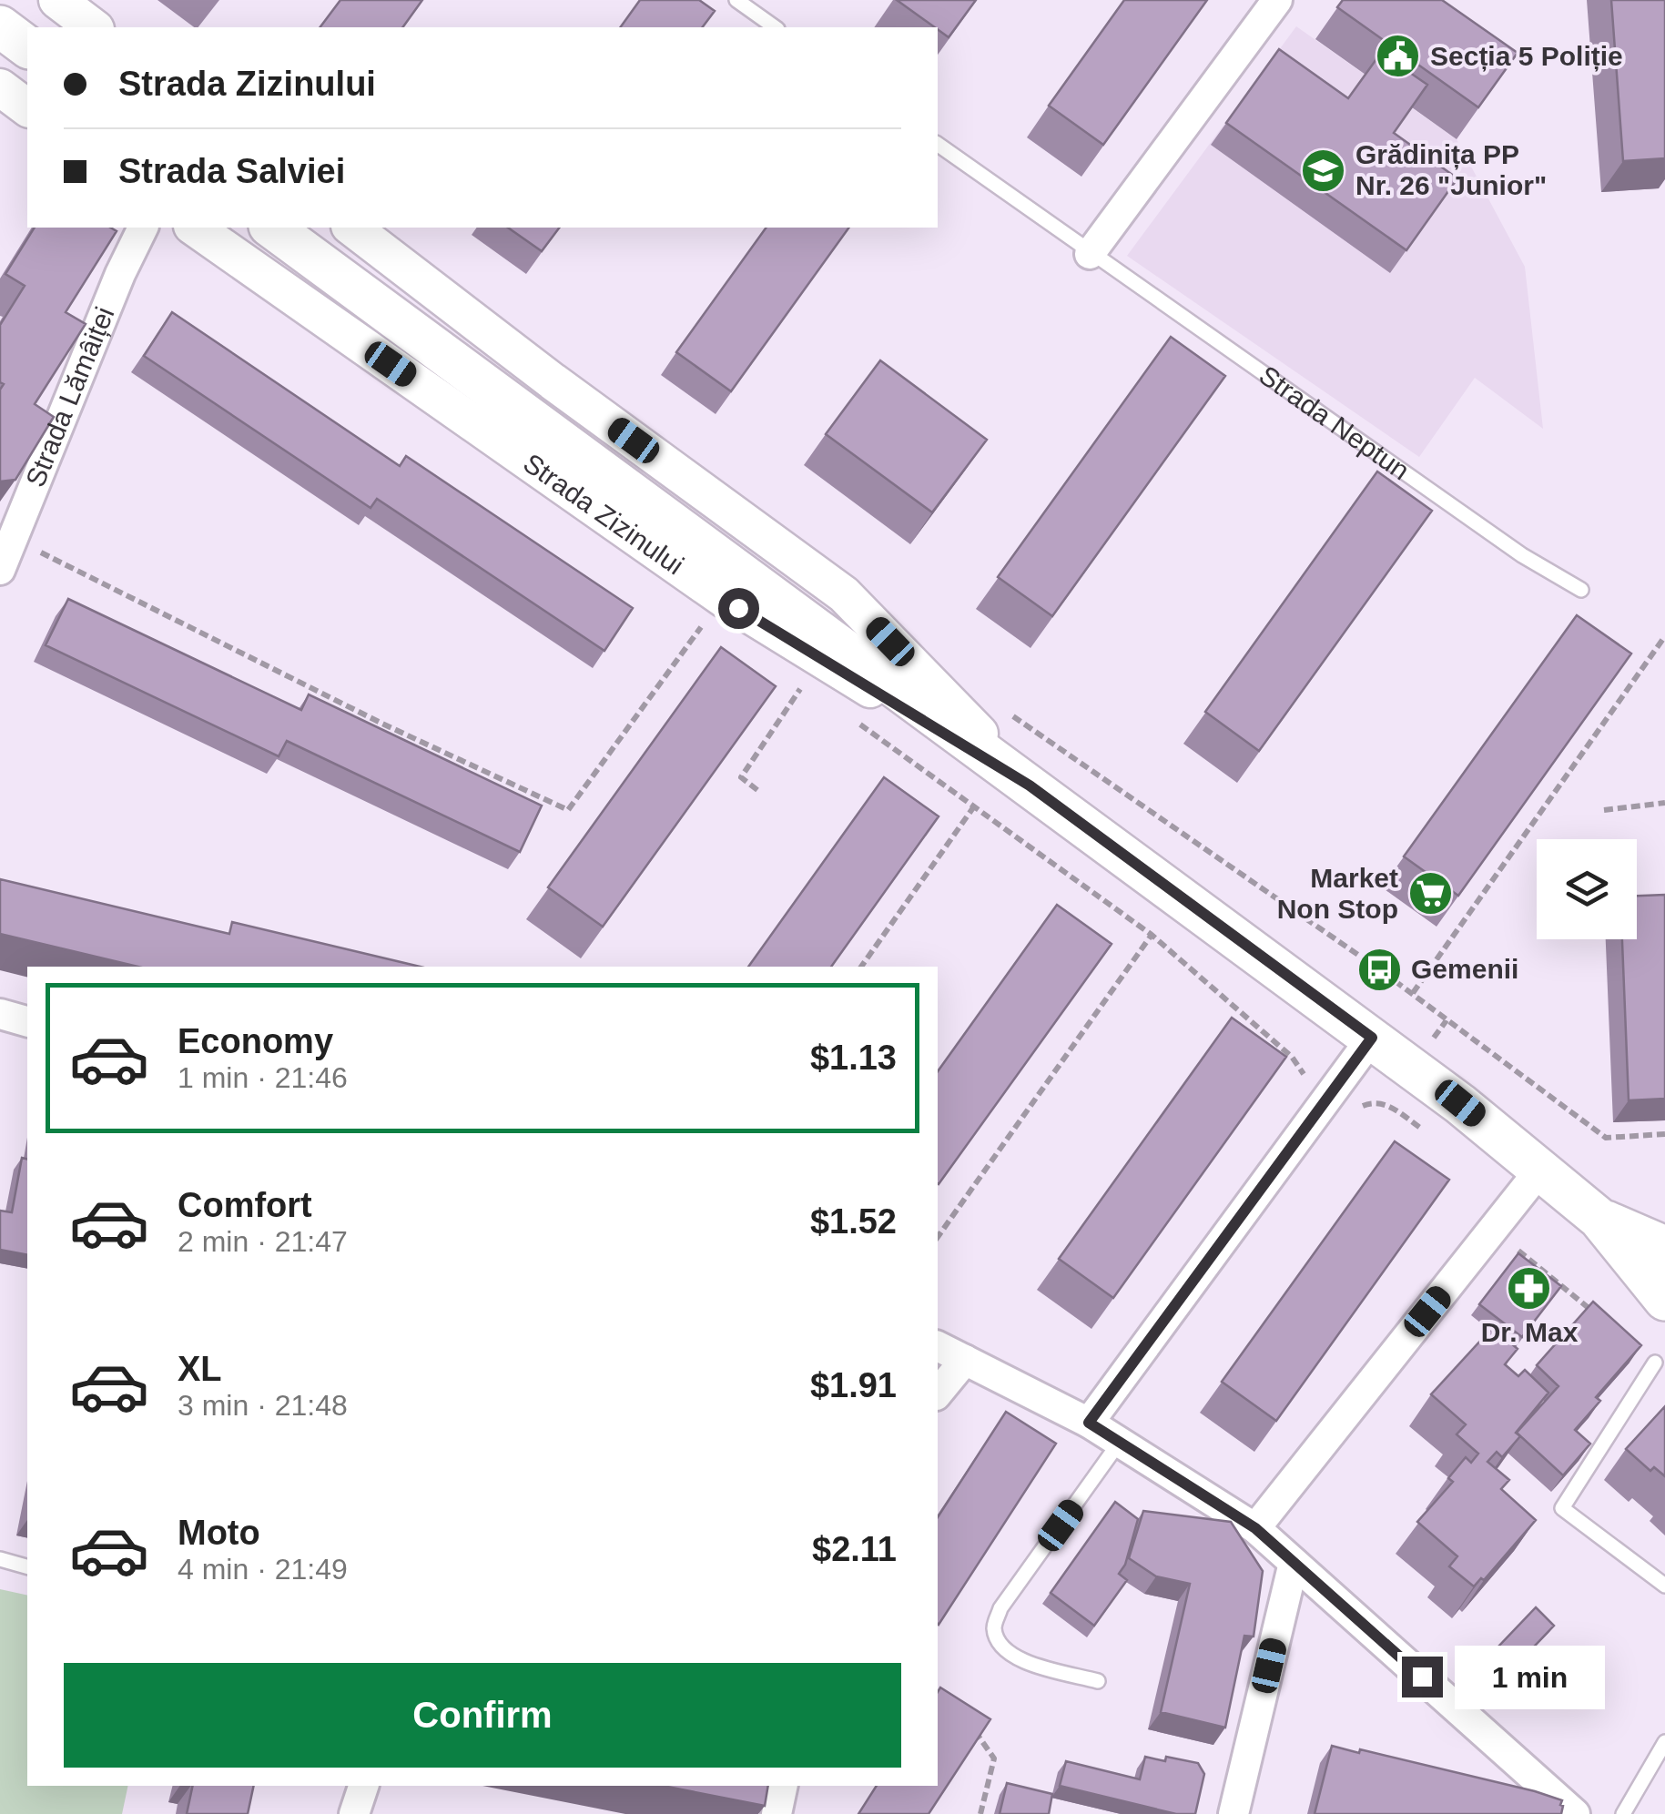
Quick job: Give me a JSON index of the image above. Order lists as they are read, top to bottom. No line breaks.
{"streets":{"main road":["Strada Zizinului"],"street":["Strada Lămâiței"],"lane":["Strada Neptun"]},"places":{"public building":["Secția 5 Poliție"],"school or university":["Grădinița PP Nr. 26 \"Junior\""],"supermarket":["Market Non Stop"],"bus stop":["Gemenii"],"pharmacy":["Dr. Max"]},"page":{"banner":["Strada Zizinului","Strada Salviei"],"list":[{"name":"Economy","note":"1 min · 21:46","value":"$1.13"},{"name":"Comfort","note":"2 min · 21:47","value":"$1.52"},{"name":"XL","note":"3 min · 21:48","value":"$1.91"},{"name":"Moto","note":"4 min · 21:49","value":"$2.11"}],"buttons":"Confirm","bubble":"1 min"}}
